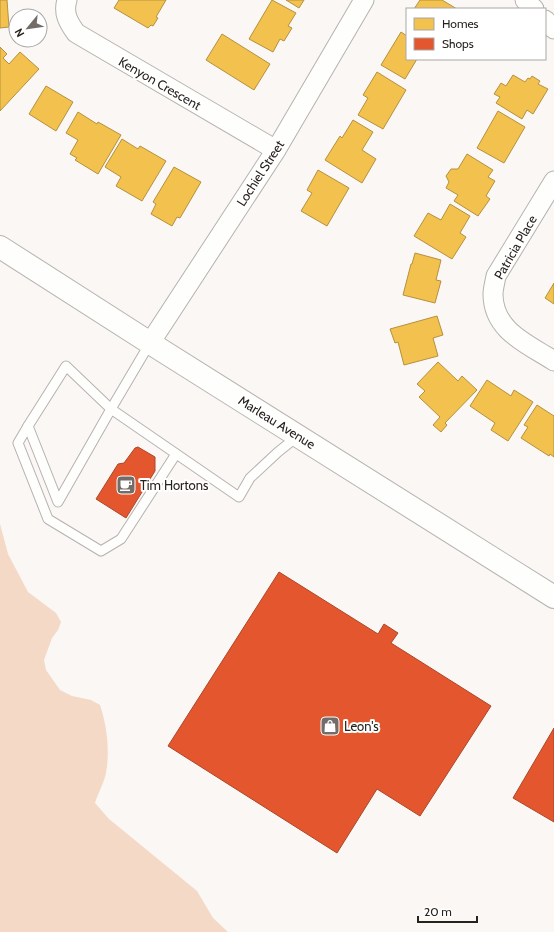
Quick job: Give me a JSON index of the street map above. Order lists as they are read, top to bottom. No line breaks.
{"streets":{"main road":["Marleau Avenue"],"street":["Kenyon Crescent","Lochiel Street","Patricia Place"]},"crossings":[["Kenyon Crescent","Lochiel Street"],["Lochiel Street","Marleau Avenue"]],"places":{"cafe":["Tim Hortons"],"shop":["Leon's"]},"legend":["Homes","Shops"],"scale_bar":"20 m","north":"bottom left"}
